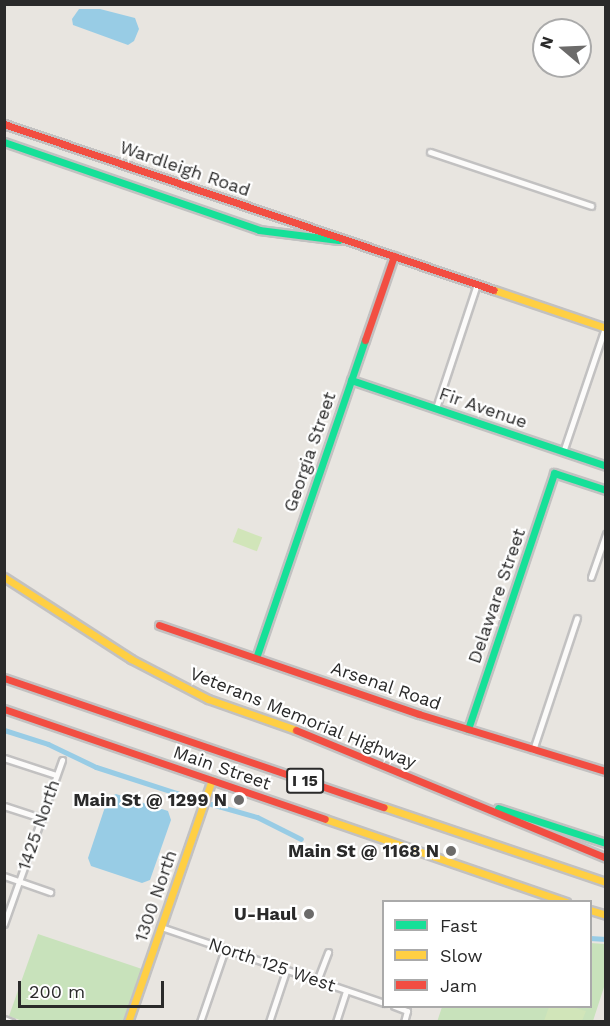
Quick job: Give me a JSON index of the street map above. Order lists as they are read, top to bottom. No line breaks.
{"streets":{"main road":["Wardleigh Road","Fir Avenue","Georgia Street","Delaware Street","Arsenal Road","Veterans Memorial Highway","Main Street","I 15","1300 North"],"street":["1425 North","North 125 West"]},"crossings":[["Wardleigh Road","Georgia Street"],["Fir Avenue","Georgia Street"],["Georgia Street","Arsenal Road"],["Delaware Street","Arsenal Road"],["Main Street","1300 North"],["1300 North","North 125 West"]],"places":["Main St @ 1299 N","Main St @ 1168 N","U-Haul"],"legend":["Fast","Slow","Jam"],"scale_bar":"200 m","north":"left"}
